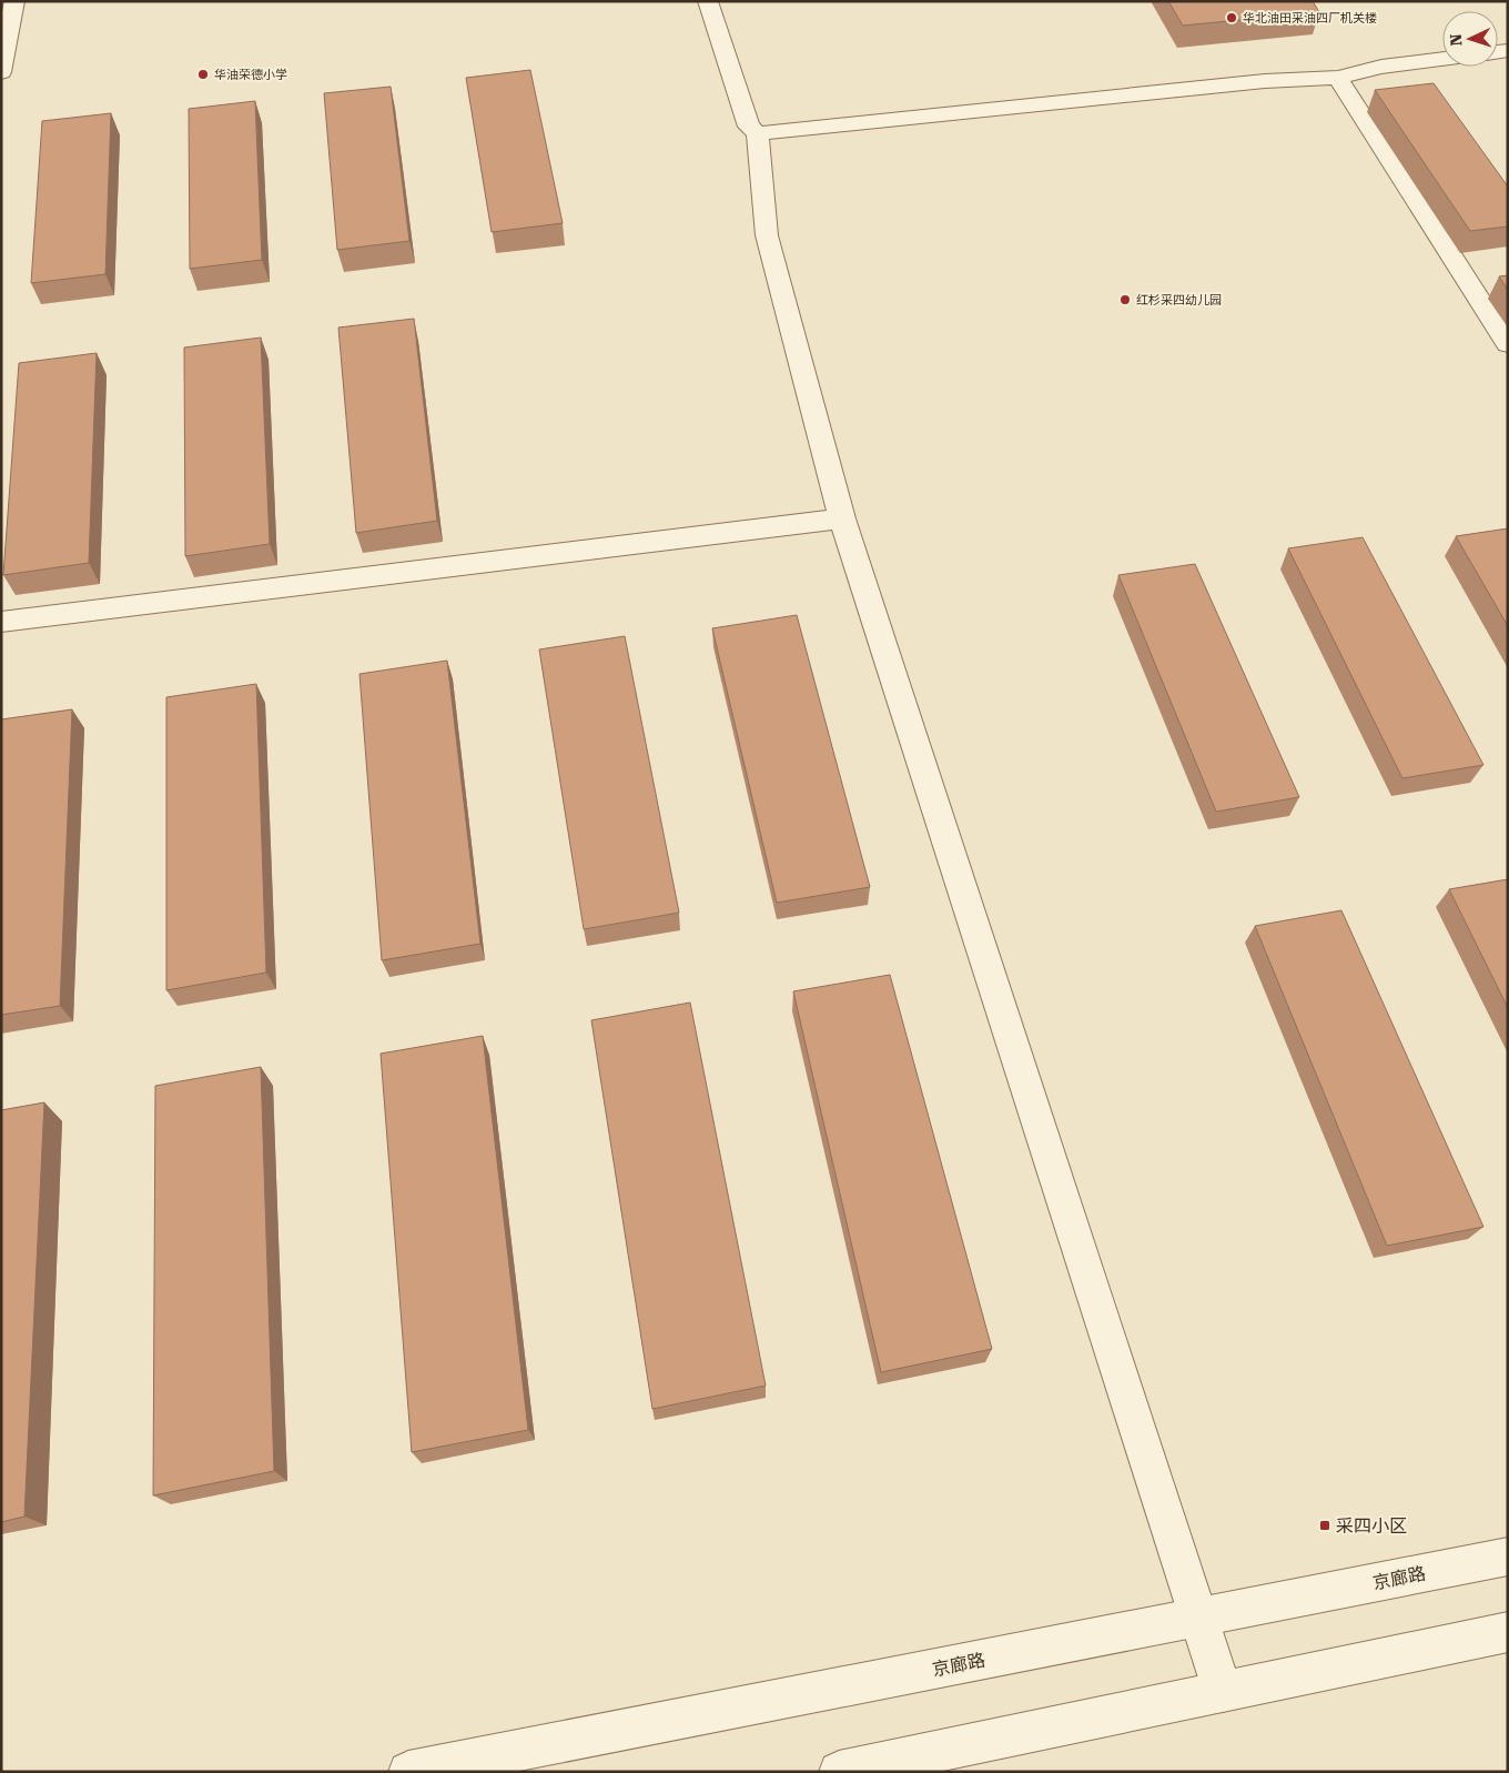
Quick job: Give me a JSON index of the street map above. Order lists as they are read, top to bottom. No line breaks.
{"streets":{"street":["京廊路"]},"places":{"other":["华北油田采油四厂机关楼","华油荣德小学","红杉采四幼儿园"],"transit":["采四小区"]},"north":"left"}
